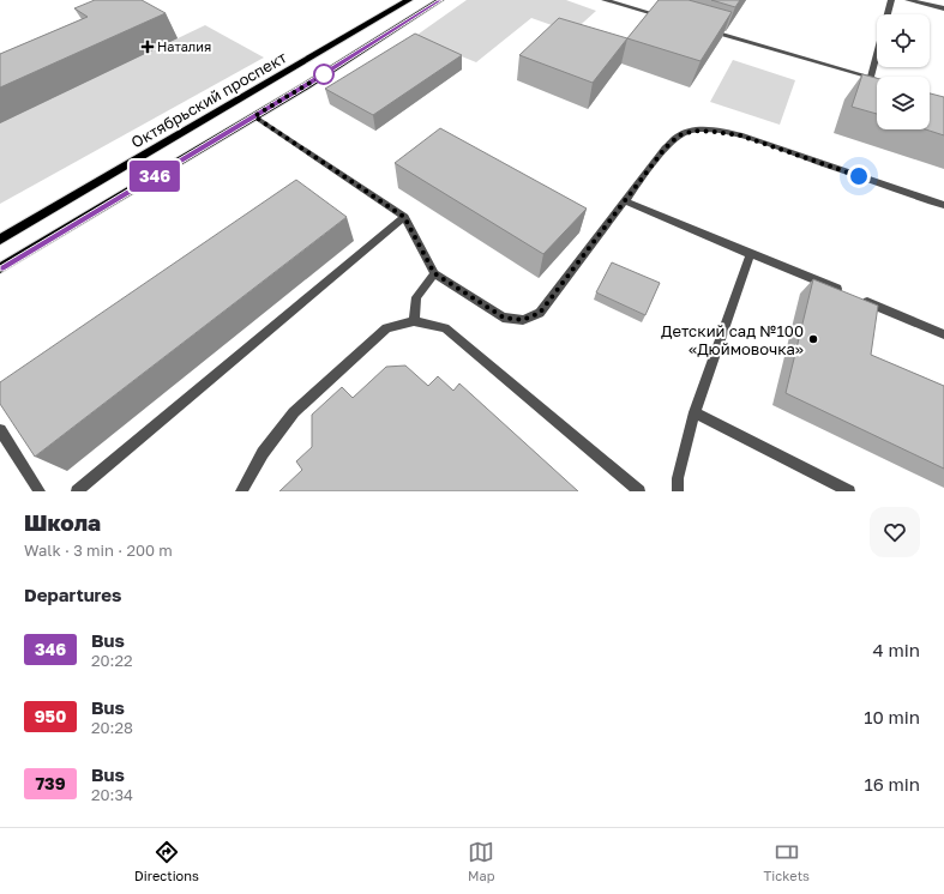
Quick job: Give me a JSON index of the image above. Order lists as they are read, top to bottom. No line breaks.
{"streets":{"main road":["Октябрьский проспект"]},"places":{"health":["Наталия"],"other":["Детский сад №100 «Дюймовочка»"]},"lines":["bus line 346"],"page":{"on_map":"346","heading":[["Школа","Walk · 3 min · 200 m"],"Departures"],"list":[{"mark":"346","name":"Bus","note":"20:22","value":"4 min"},{"mark":"950","name":"Bus","note":"20:28","value":"10 min"},{"mark":"739","name":"Bus","note":"20:34","value":"16 min"}],"tabs":["Directions","Map","Tickets"]}}
